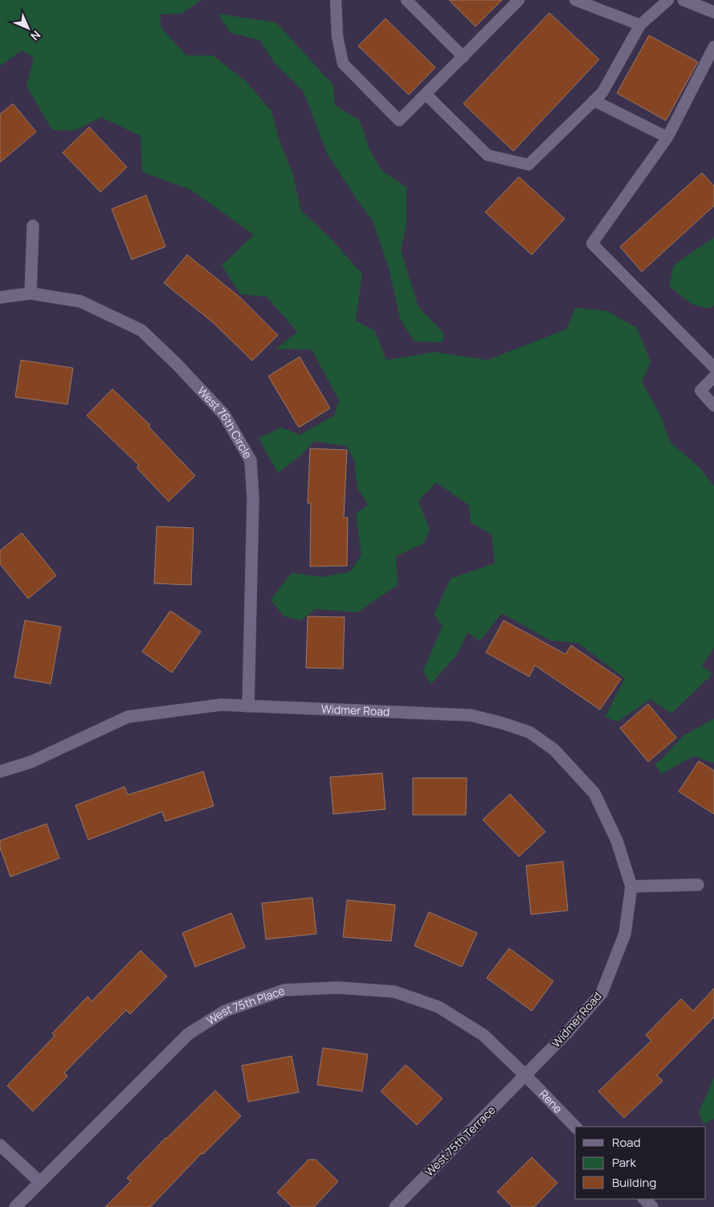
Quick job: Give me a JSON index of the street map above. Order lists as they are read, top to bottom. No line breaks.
{"streets":{"street":["West 76th Circle","Widmer Road","West 75th Place","Rene","West 75th Terrace"]},"crossings":[["West 76th Circle","Widmer Road"],["Widmer Road","West 75th Place"],["Widmer Road","Rene"],["Widmer Road","West 75th Terrace"],["West 75th Place","Rene"],["West 75th Place","West 75th Terrace"],["Rene","West 75th Terrace"]],"legend":["Road","Park","Building"],"north":"bottom right"}
